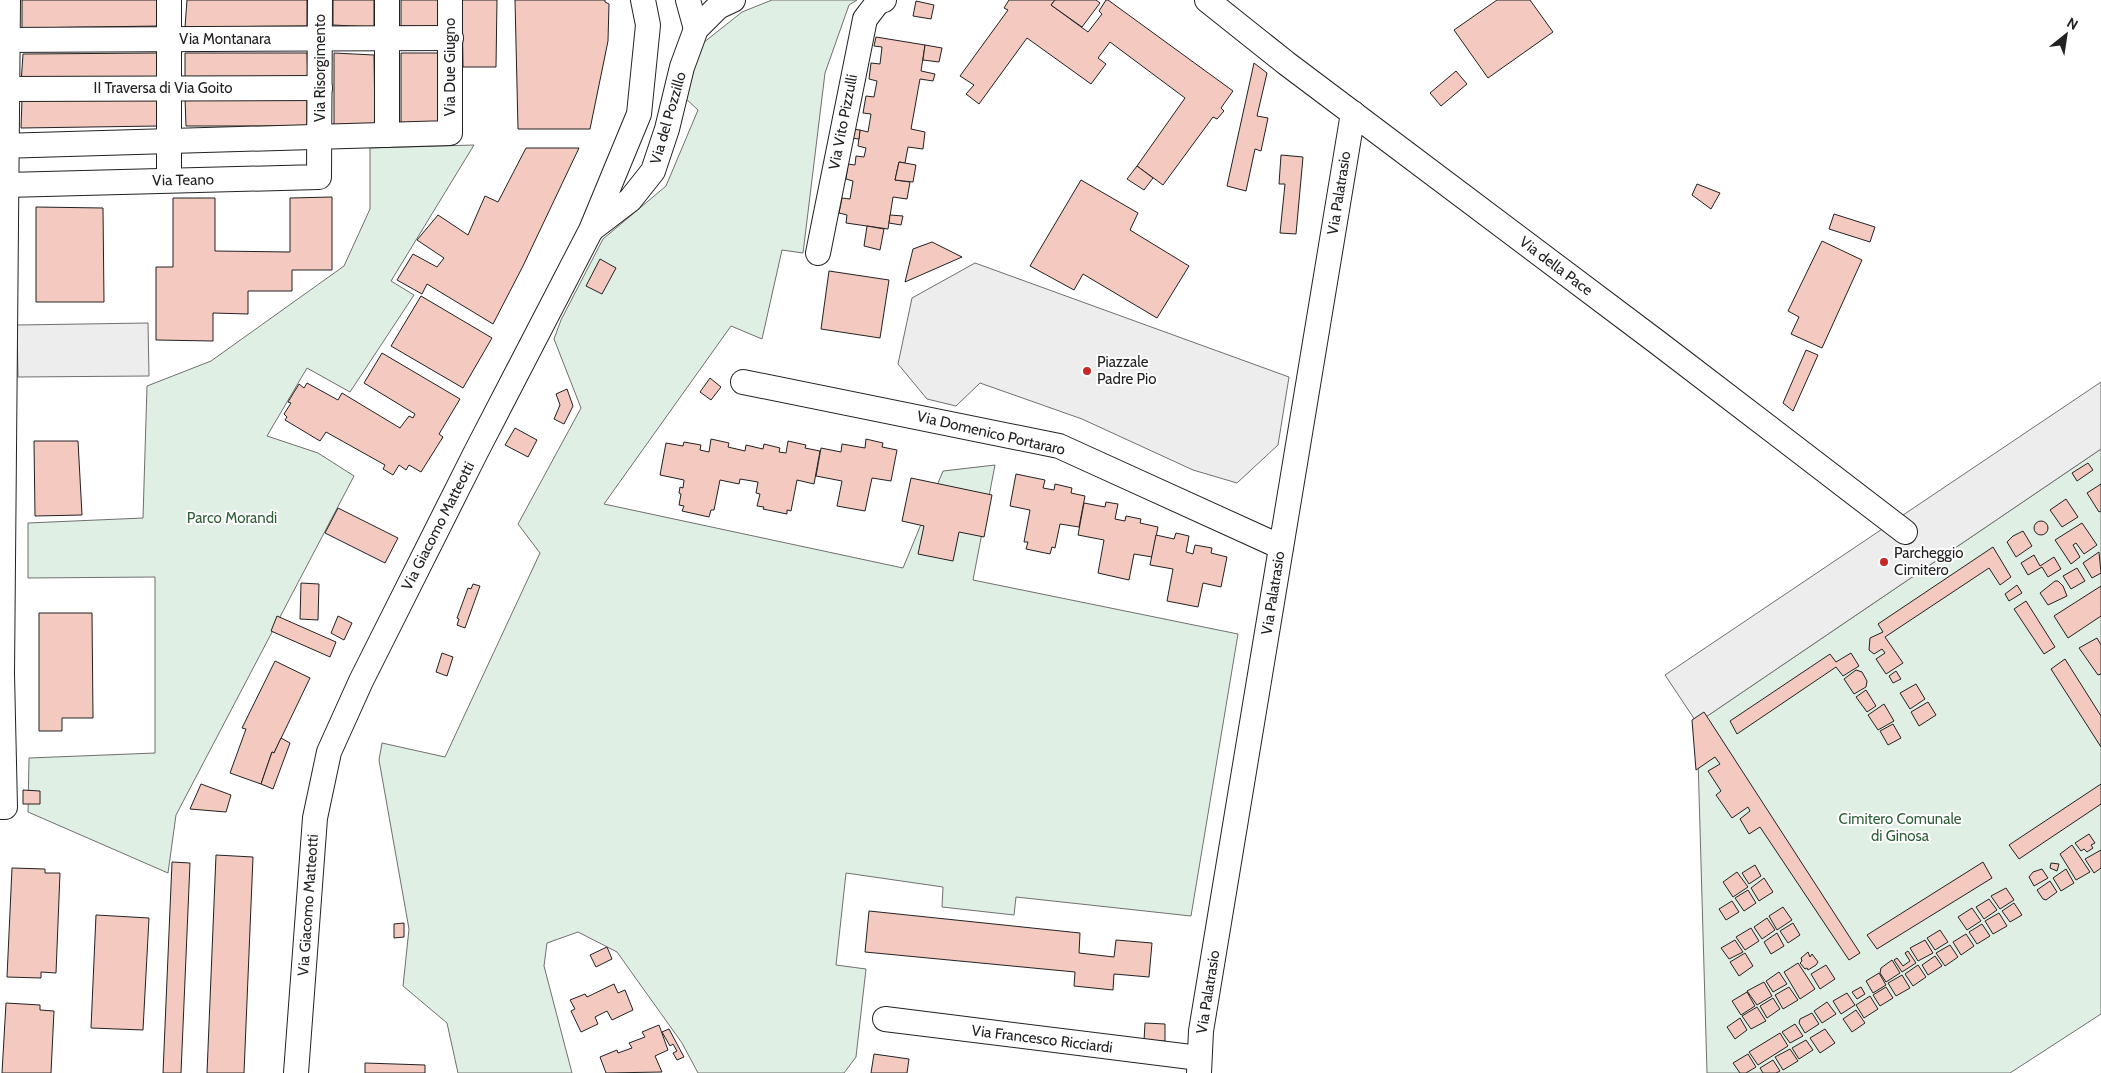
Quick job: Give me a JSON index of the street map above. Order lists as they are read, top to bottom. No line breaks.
{"streets":{"street":["Via Montanara","Via Due Giugno","Via Risorgimento","II Traversa di Via Goito","Via del Pozzillo","Via Vito Pizzulli","Via Teano","Via Palatrasio","Via della Pace","Via Domenico Portararo","Via Giacomo Matteotti","Via Francesco Ricciardi"]},"crossings":[["Via Montanara","Via Due Giugno"],["Via Montanara","Via Risorgimento"],["Via Risorgimento","II Traversa di Via Goito"],["Via Risorgimento","Via Teano"],["Via del Pozzillo","Via Giacomo Matteotti"],["Via Palatrasio","Via della Pace"],["Via Palatrasio","Via Domenico Portararo"],["Via Palatrasio","Via Francesco Ricciardi"]],"parks":["Parco Morandi","Cimitero Comunale di Ginosa"],"places":["Piazzale Padre Pio","Parcheggio Cimitero"],"north":"top right"}
